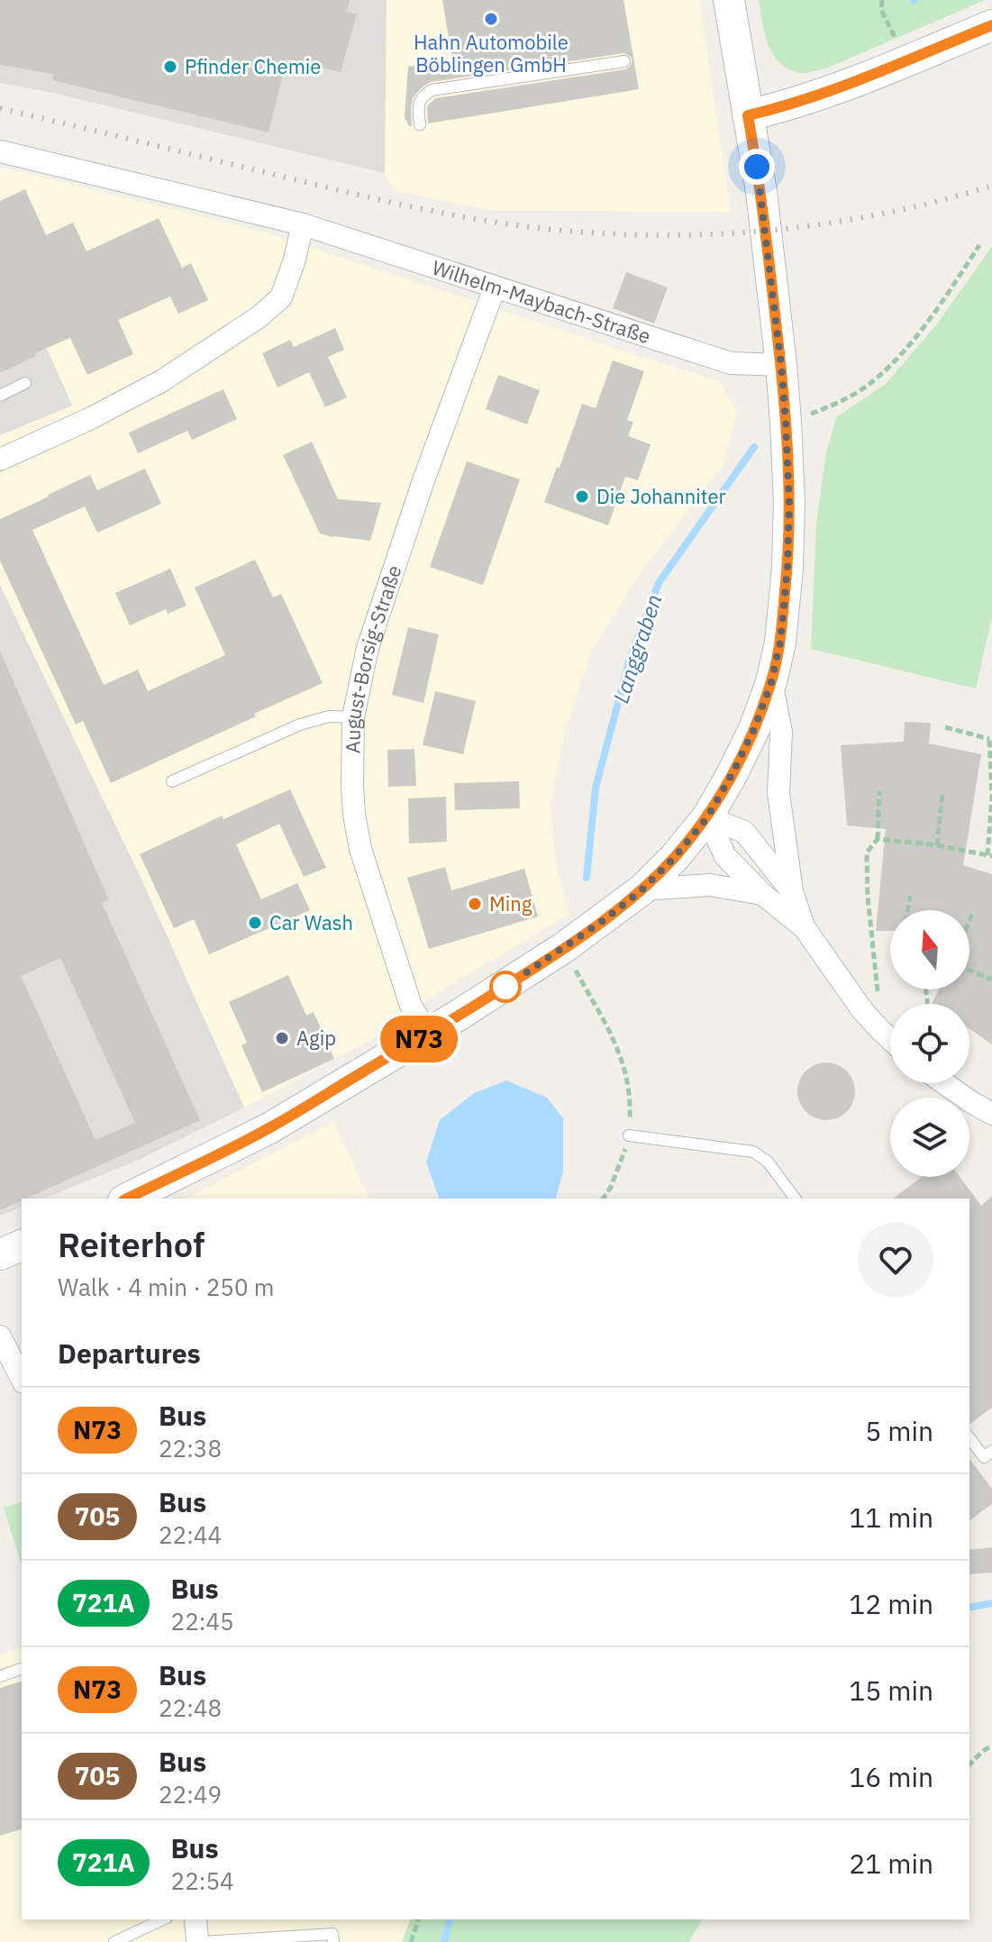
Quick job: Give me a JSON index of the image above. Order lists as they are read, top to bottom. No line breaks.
{"streets":{"street":["Wilhelm-Maybach-Straße","August-Borsig-Straße"]},"crossings":[["Wilhelm-Maybach-Straße","August-Borsig-Straße"]],"water":["Langgraben"],"places":["Hahn Automobile Böblingen GmbH","Pfinder Chemie","Die Johanniter","Ming","Car Wash","Agip"],"lines":["bus line N73"],"north":"top","page":{"on_map":"N73","heading":[["Reiterhof","Walk · 4 min · 250 m"],"Departures"],"list":[{"mark":"N73","name":"Bus","note":"22:38","value":"5 min"},{"mark":"705","name":"Bus","note":"22:44","value":"11 min"},{"mark":"721A","name":"Bus","note":"22:45","value":"12 min"},{"mark":"N73","name":"Bus","note":"22:48","value":"15 min"},{"mark":"705","name":"Bus","note":"22:49","value":"16 min"},{"mark":"721A","name":"Bus","note":"22:54","value":"21 min"}]}}
